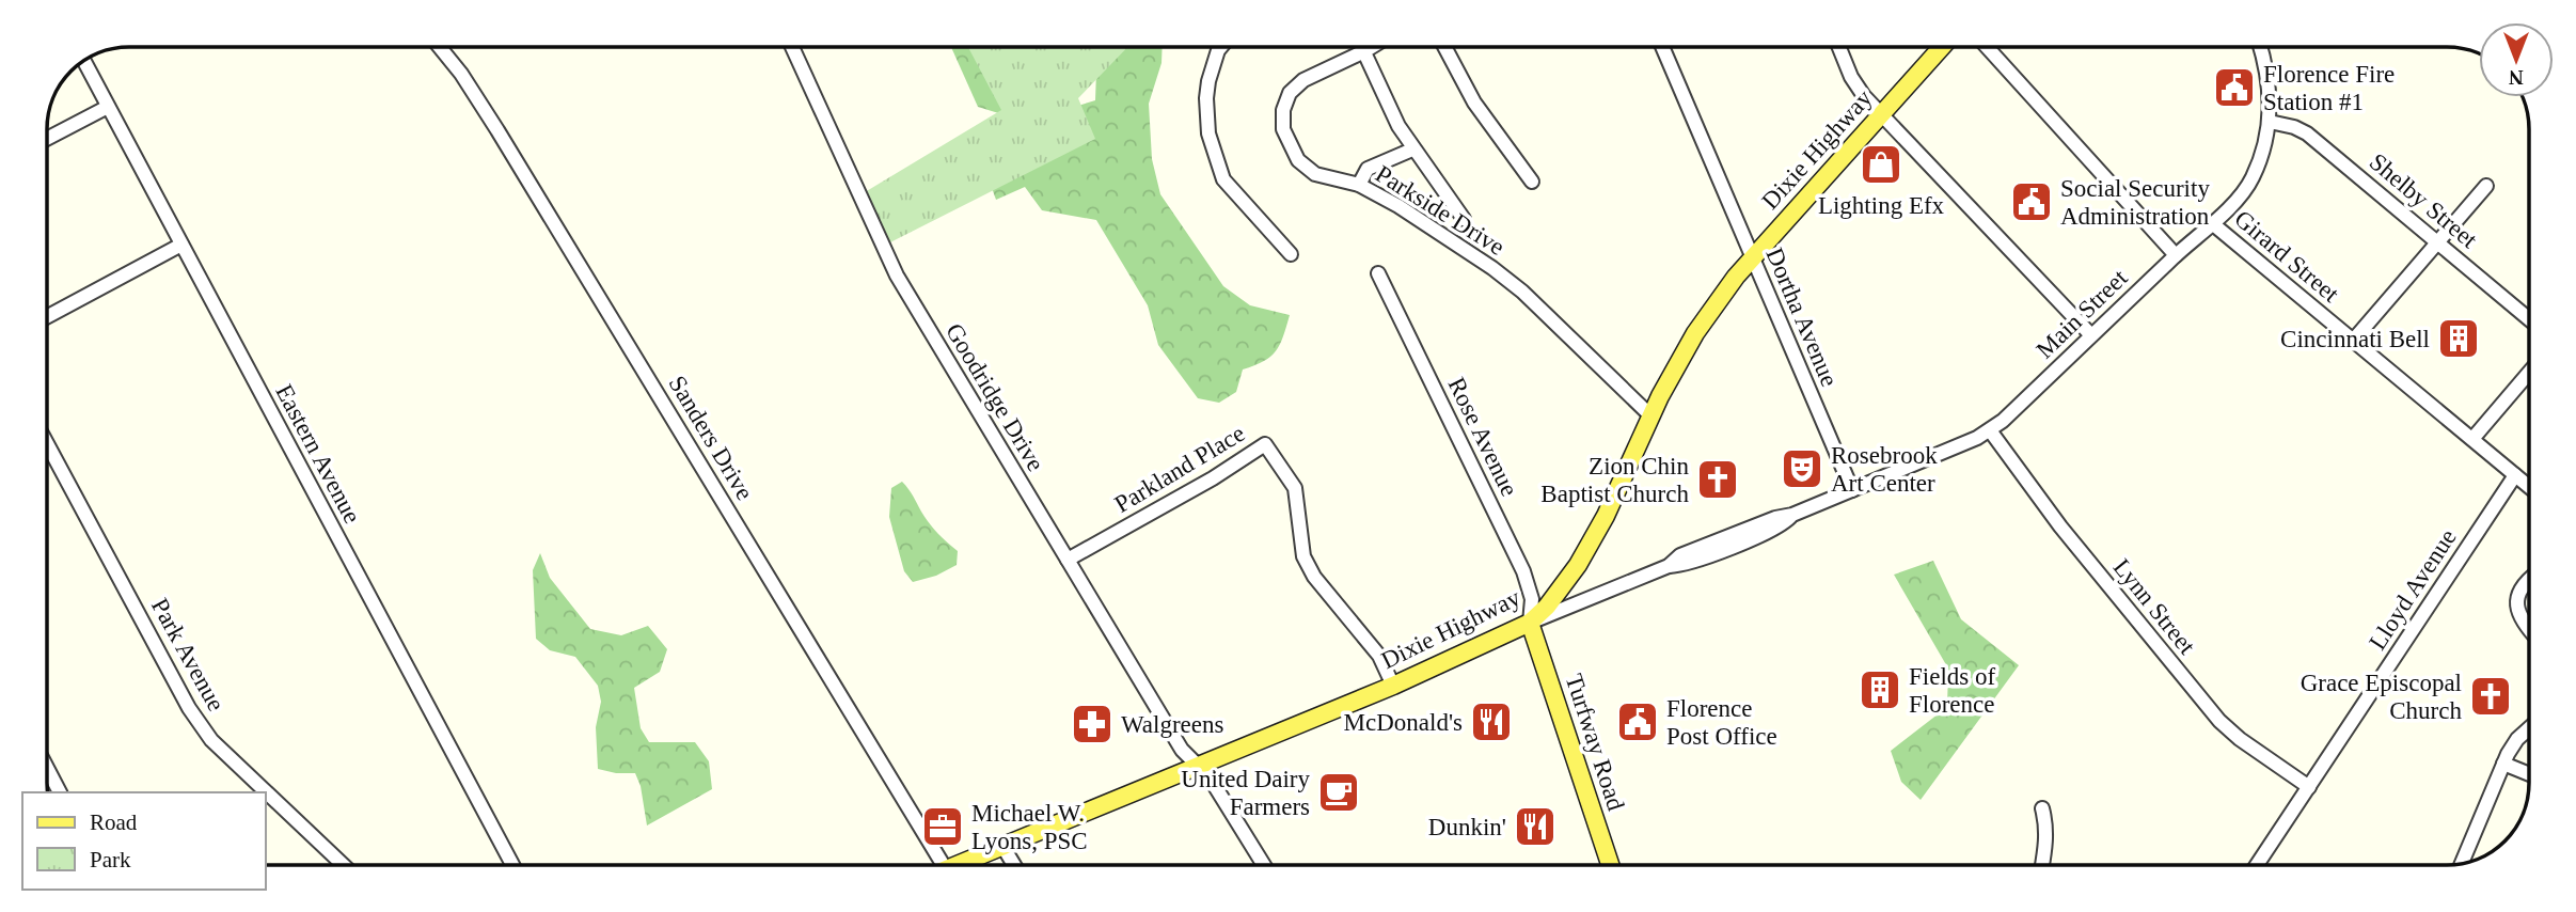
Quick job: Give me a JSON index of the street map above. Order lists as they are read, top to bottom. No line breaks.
{"streets":{"main road":["Dixie Highway","Turfway Road"],"street":["Shelby Street","Parkside Drive","Girard Street","Main Street","Dortha Avenue","Goodridge Drive","Rose Avenue","Sanders Drive","Eastern Avenue","Parkland Place","Lloyd Avenue","Lynn Street","Park Avenue"]},"crossings":[["Dixie Highway","Parkside Drive"],["Dixie Highway","Main Street"],["Dixie Highway","Dortha Avenue"],["Dixie Highway","Goodridge Drive"],["Dixie Highway","Rose Avenue"],["Dixie Highway","Parkland Place"],["Dixie Highway","Turfway Road"],["Shelby Street","Main Street"],["Girard Street","Main Street"],["Girard Street","Lloyd Avenue"],["Main Street","Dortha Avenue"],["Main Street","Rose Avenue"],["Main Street","Lynn Street"],["Main Street","Turfway Road"],["Goodridge Drive","Parkland Place"],["Rose Avenue","Turfway Road"],["Lloyd Avenue","Lynn Street"]],"places":{"public building":["Florence Fire Station #1","Social Security Administration","Florence Post Office"],"shop":["Lighting Efx"],"building":["Cincinnati Bell","Fields of Florence"],"theatre":["Rosebrook Art Center"],"church":["Zion Chin Baptist Church","Grace Episcopal Church"],"restaurant":["McDonald's","Dunkin'"],"pharmacy":["Walgreens"],"cafe":["United Dairy Farmers"],"office":["Michael W. Lyons, PSC"]},"legend":["Road","Park"],"north":"bottom"}
